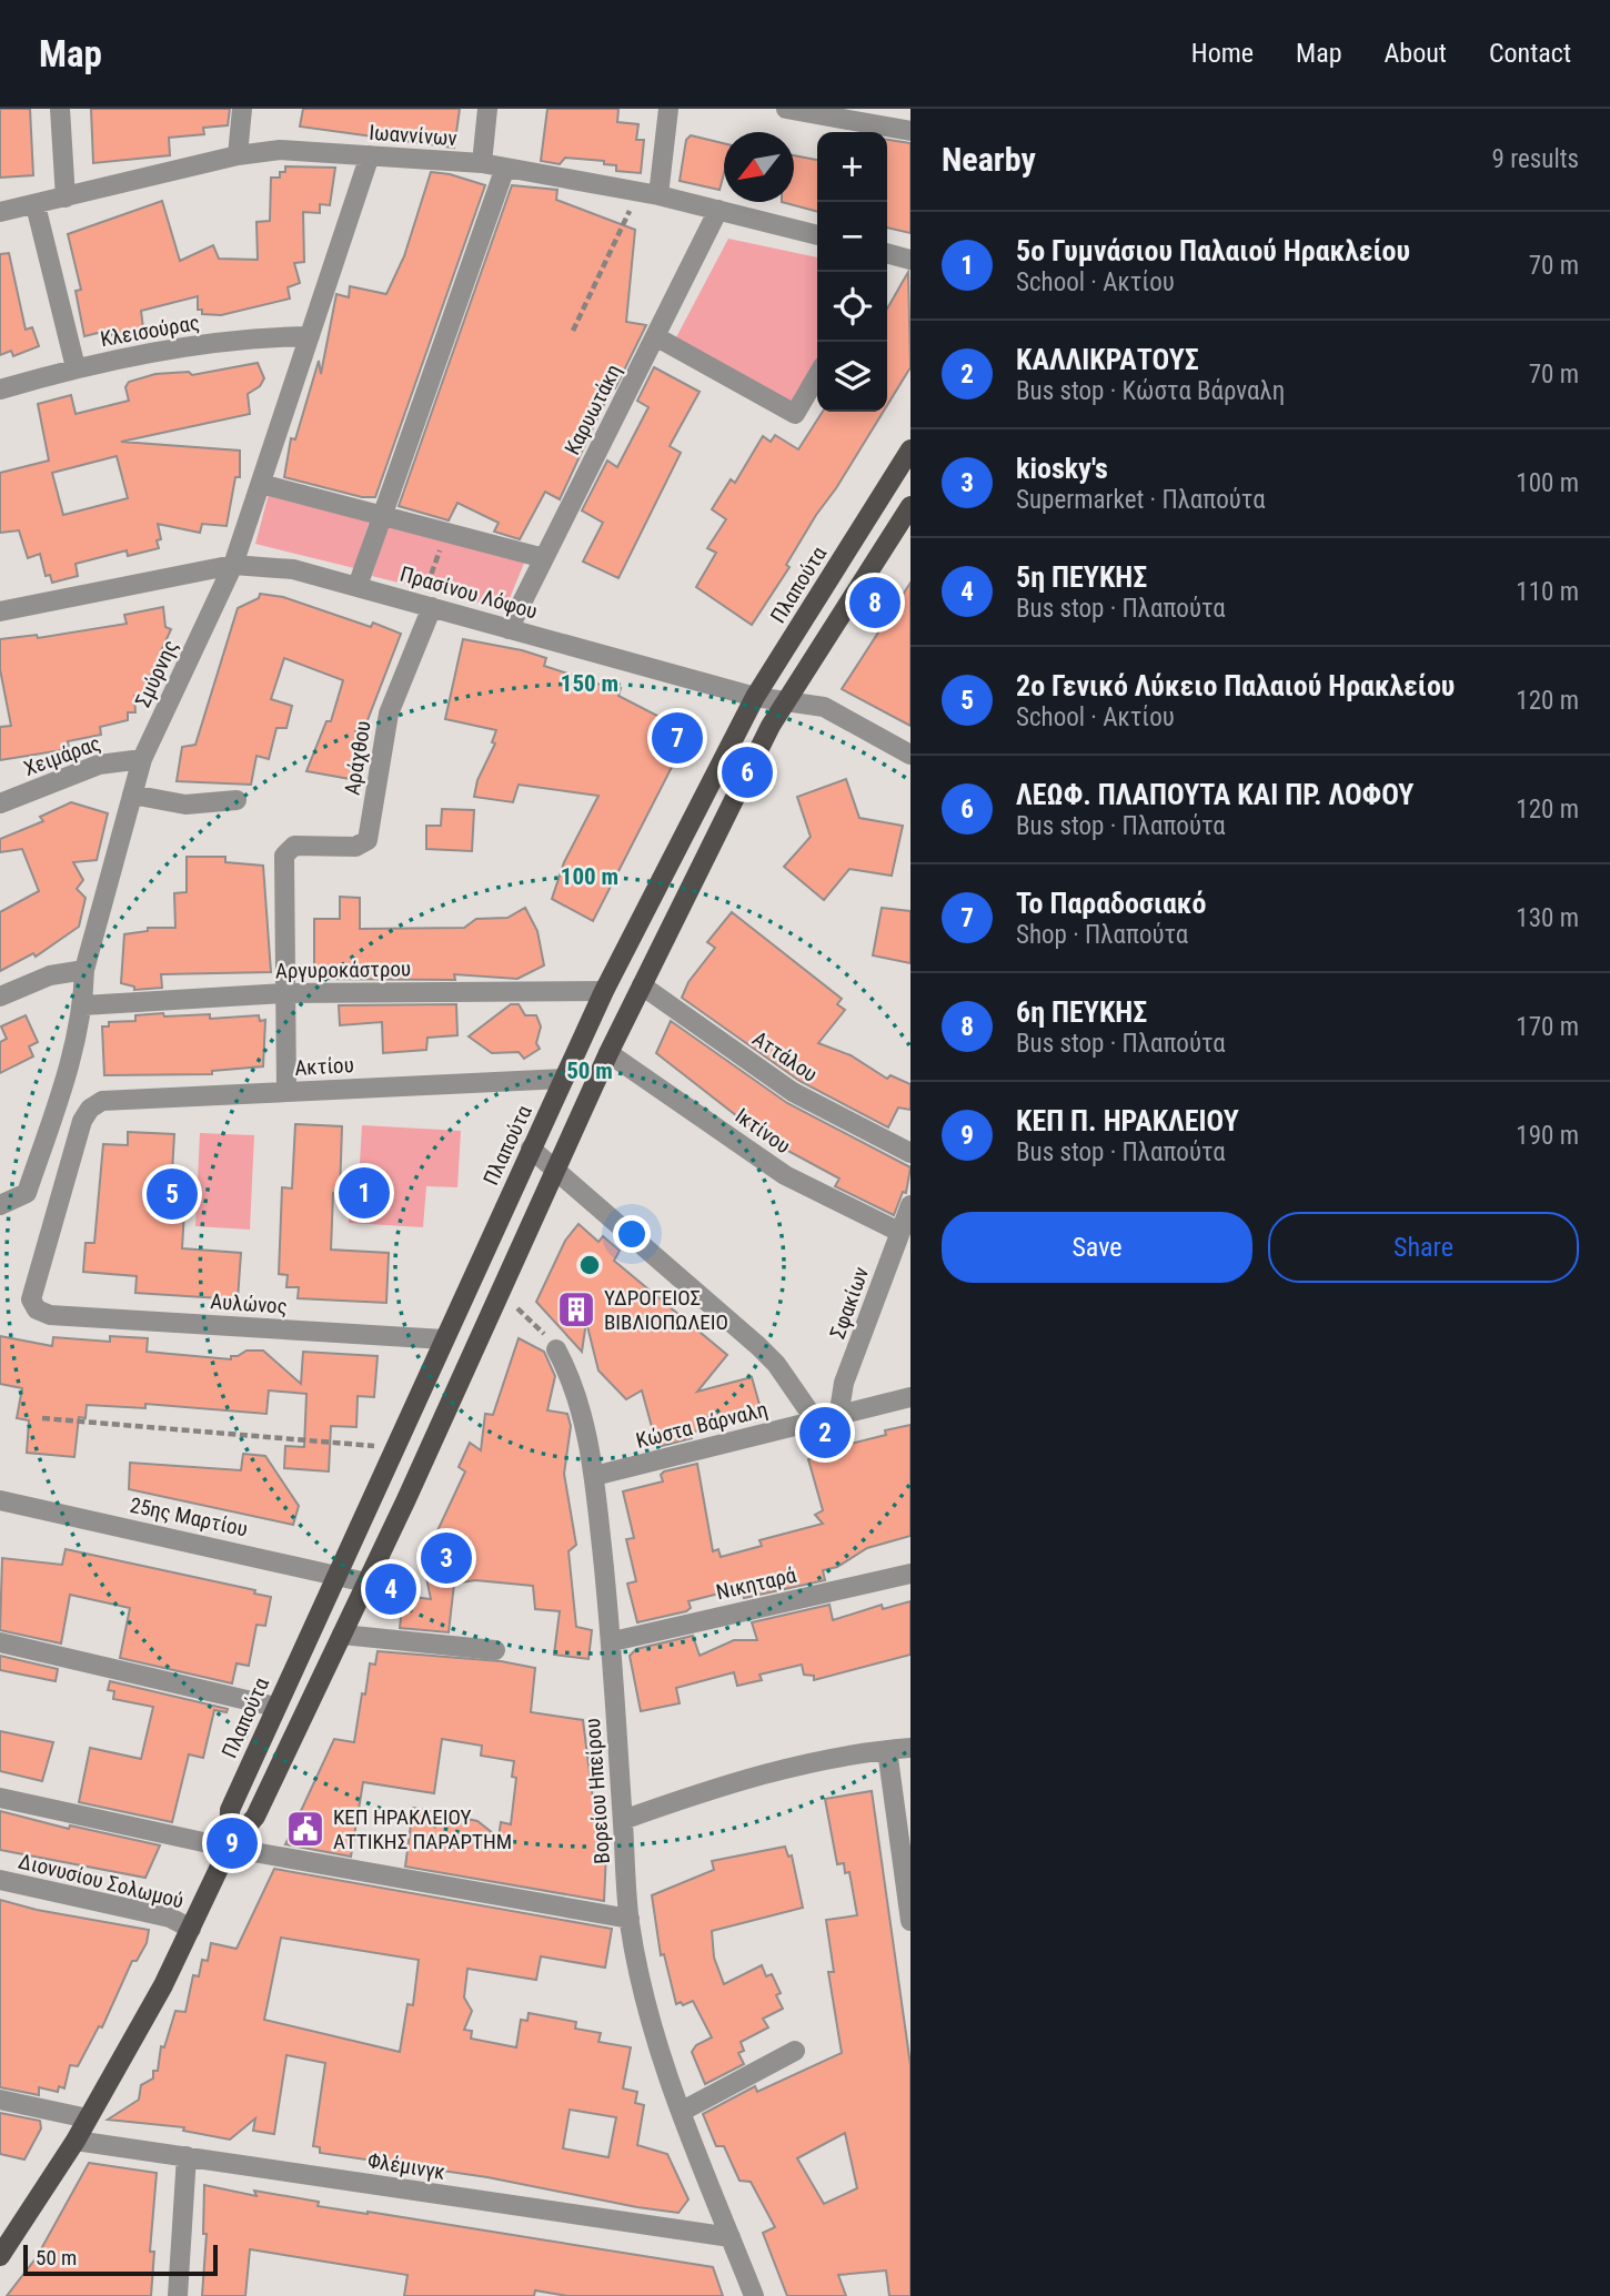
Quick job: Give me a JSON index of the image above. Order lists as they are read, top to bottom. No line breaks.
{"streets":{"main road":["Πλαπούτα"],"street":["Ιωαννίνων","Κλεισούρας","Καρυωτάκη","Πρασίνου Λόφου","Σμύρνης","Χειμάρας","Αράχθου","Αργυροκάστρου","Αττάλου","Ακτίου","Ικτίνου","Σφακίων","Αυλώνος","Κώστα Βάρναλη","25ης Μαρτίου","Νικηταρά","Βορείου Ηπείρου","Διονυσίου Σολωμού","Φλέμινγκ"]},"crossings":[["Ιωαννίνων","Καρυωτάκη"],["Ιωαννίνων","Σμύρνης"],["Κλεισούρας","Σμύρνης"],["Καρυωτάκη","Πρασίνου Λόφου"],["Πλαπούτα","Πρασίνου Λόφου"],["Πλαπούτα","Αργυροκάστρου"],["Πλαπούτα","Αττάλου"],["Πλαπούτα","Ακτίου"],["Πλαπούτα","Ικτίνου"],["Πλαπούτα","Αυλώνος"],["Πλαπούτα","25ης Μαρτίου"],["Πλαπούτα","Διονυσίου Σολωμού"],["Πλαπούτα","Φλέμινγκ"],["Πρασίνου Λόφου","Σμύρνης"],["Πρασίνου Λόφου","Αράχθου"],["Σμύρνης","Χειμάρας"],["Σμύρνης","Αργυροκάστρου"],["Αράχθου","Αργυροκάστρου"],["Ακτίου","Αυλώνος"],["Ικτίνου","Σφακίων"],["Σφακίων","Κώστα Βάρναλη"],["Κώστα Βάρναλη","Βορείου Ηπείρου"],["Νικηταρά","Βορείου Ηπείρου"],["Βορείου Ηπείρου","Φλέμινγκ"]],"places":{"building":["ΥΔΡΟΓΕΙΟΣ ΒΙΒΛΙΟΠΩΛΕΙΟ"],"public building":["ΚΕΠ ΗΡΑΚΛΕΙΟΥ ΑΤΤΙΚΗΣ ΠΑΡΑΡΤΗΜ"]},"scale_bar":"50 m","north":"bottom left","page":{"header":"Map","nav":["Home","Map","About","Contact"],"heading":["Nearby","9 results"],"map_buttons":["+","−"],"list":[{"mark":"1","name":"5ο Γυμνάσιου Παλαιού Ηρακλείου","note":"School · Ακτίου","value":"70 m"},{"mark":"2","name":"ΚΑΛΛΙΚΡΑΤΟΥΣ","note":"Bus stop · Κώστα Βάρναλη","value":"70 m"},{"mark":"3","name":"kiosky's","note":"Supermarket · Πλαπούτα","value":"100 m"},{"mark":"4","name":"5η ΠΕΥΚΗΣ","note":"Bus stop · Πλαπούτα","value":"110 m"},{"mark":"5","name":"2ο Γενικό Λύκειο Παλαιού Ηρακλείου","note":"School · Ακτίου","value":"120 m"},{"mark":"6","name":"ΛΕΩΦ. ΠΛΑΠΟΥΤΑ ΚΑΙ ΠΡ. ΛΟΦΟΥ","note":"Bus stop · Πλαπούτα","value":"120 m"},{"mark":"7","name":"Το Παραδοσιακό","note":"Shop · Πλαπούτα","value":"130 m"},{"mark":"8","name":"6η ΠΕΥΚΗΣ","note":"Bus stop · Πλαπούτα","value":"170 m"},{"mark":"9","name":"ΚΕΠ Π. ΗΡΑΚΛΕΙΟΥ","note":"Bus stop · Πλαπούτα","value":"190 m"}],"pins":["8","7","6","1","5","2","3","4","9"],"buttons":["Save","Share"],"scale":"50 m"},"rings":["150 m","100 m","50 m"]}
